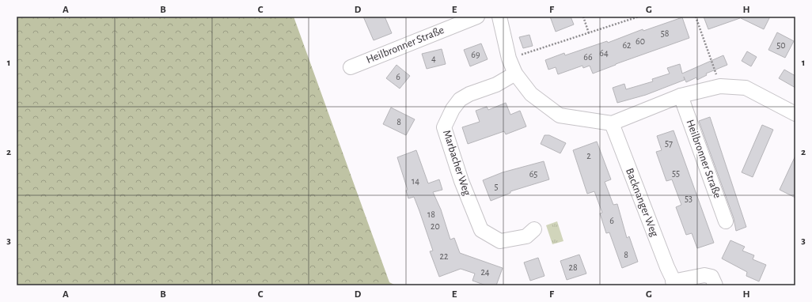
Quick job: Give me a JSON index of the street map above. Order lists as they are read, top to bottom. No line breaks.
{"streets":{"street":["Heilbronner Straße","Marbacher Weg","Backnanger Weg"]},"house_numbers":["58","60","62","50","64","69","66","4","6","8","57","2","55","65","14","5","53","18","6","20","8","22","28","24"],"grid":{"columns":["A","B","C","D","E","F","G","H"],"rows":["1","2","3"]}}
